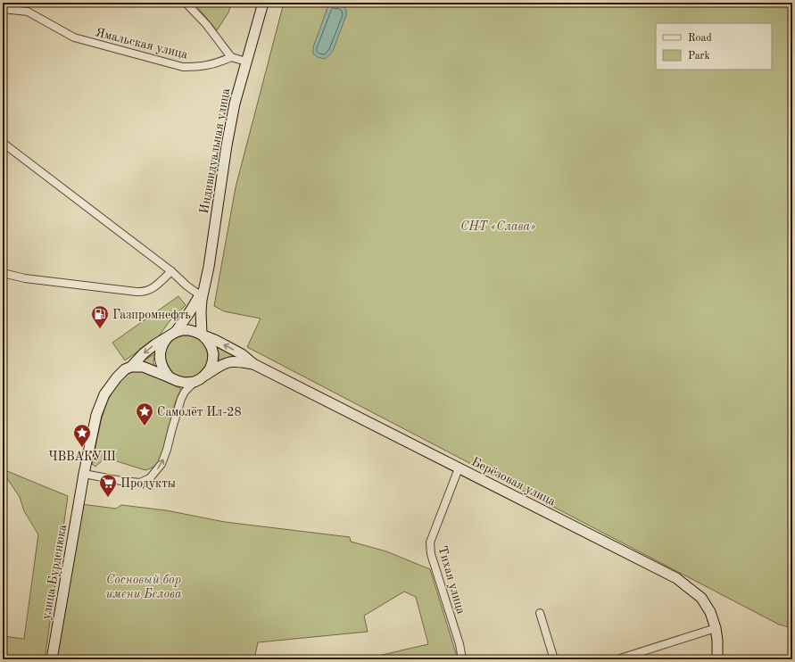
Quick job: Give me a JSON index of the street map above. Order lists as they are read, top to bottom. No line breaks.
{"streets":{"main road":["Индивидуальная улица","Берёзовая улица","улица Бурденюка"],"street":["Ямальская улица","Тихая улица"]},"crossings":[["Индивидуальная улица","Берёзовая улица"],["Индивидуальная улица","улица Бурденюка"],["Берёзовая улица","улица Бурденюка"],["Берёзовая улица","Тихая улица"]],"parks":["СНТ «Слава»","Сосновый бор имени Белова"],"places":{"fuel station":["Газпромнефть"],"place":["Самолёт Ил-28","ЧВВАКУШ"],"supermarket":["Продукты"]},"legend":["Road","Park"]}
